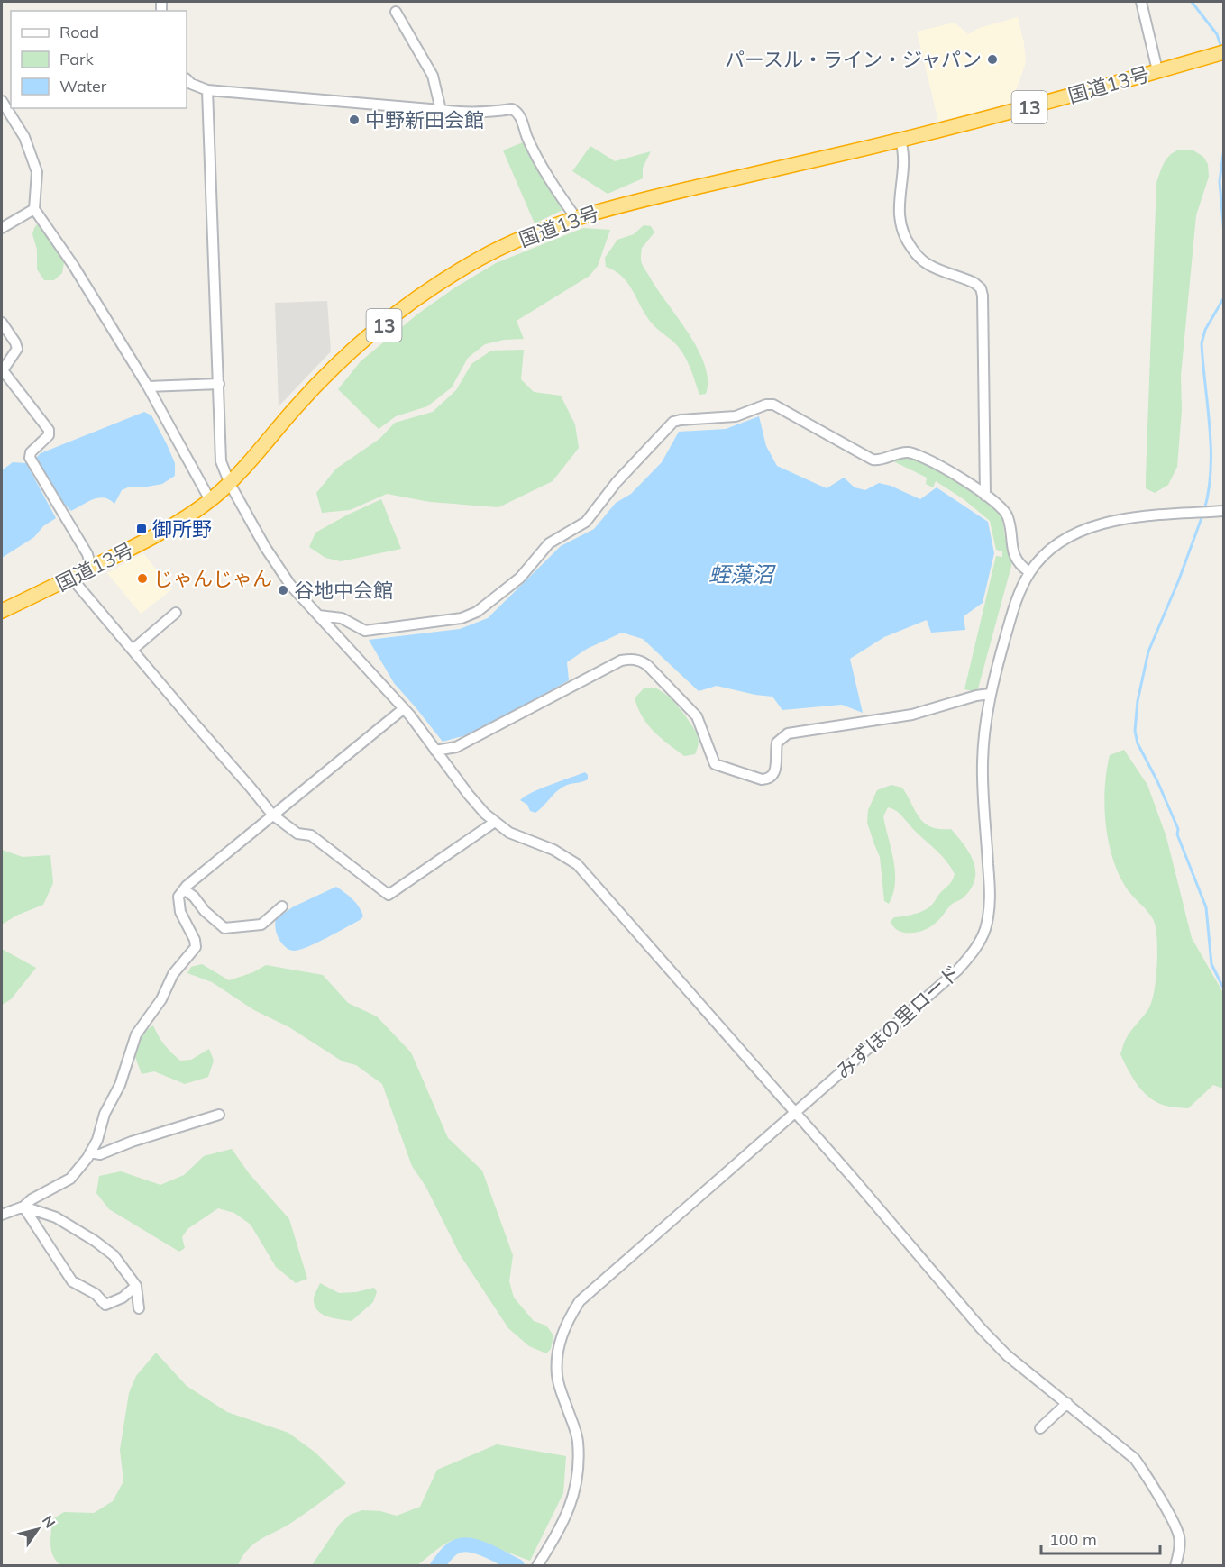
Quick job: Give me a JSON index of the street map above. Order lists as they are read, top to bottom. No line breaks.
{"streets":{"highway":["国道13号","13"],"street":["みずほの里ロード"]},"water":["蛭藻沼"],"places":{"other":["パースル・ライン・ジャパン","中野新田会館","じゃんじゃん","谷地中会館"],"transit":["御所野"]},"legend":["Road","Park","Water"],"scale_bar":"100 m","north":"top right"}
